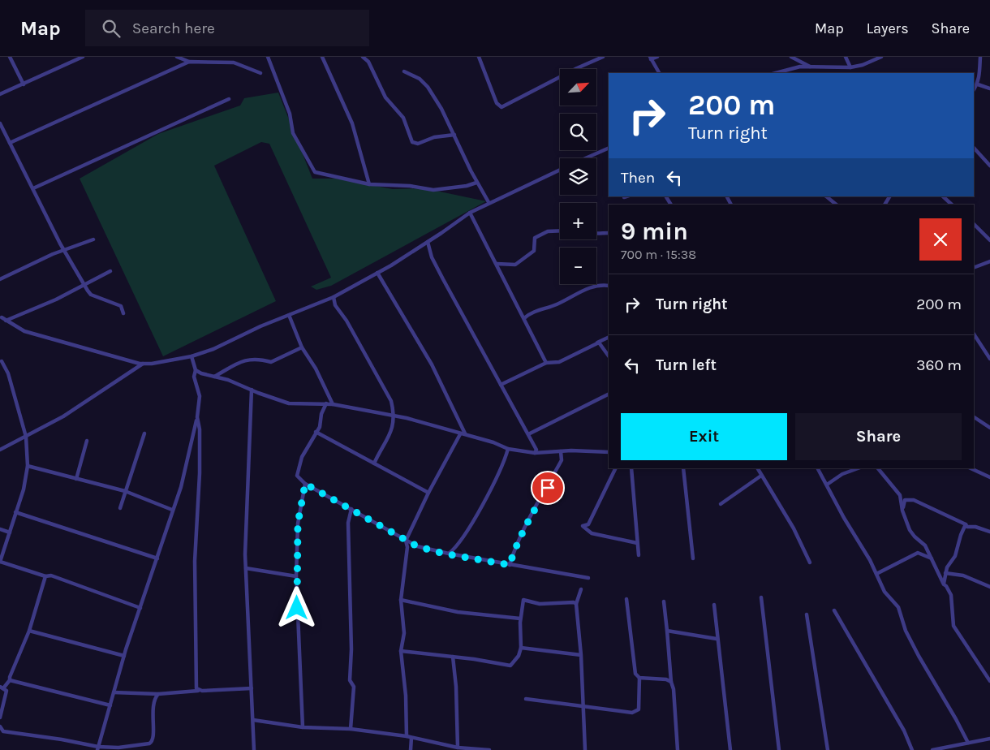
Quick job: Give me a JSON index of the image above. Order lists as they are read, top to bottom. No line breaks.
{"north":"top right","page":{"header":"Map","search":"Search here","nav":["Map","Layers","Share"],"map_buttons":["+","−"],"turn":["200 m","Turn right"],"then":"Then","heading":["9 min","700 m · 15:38"],"list":[{"name":"Turn right","value":"200 m"},{"name":"Turn left","value":"360 m"}],"buttons":["Exit","Share"]}}
